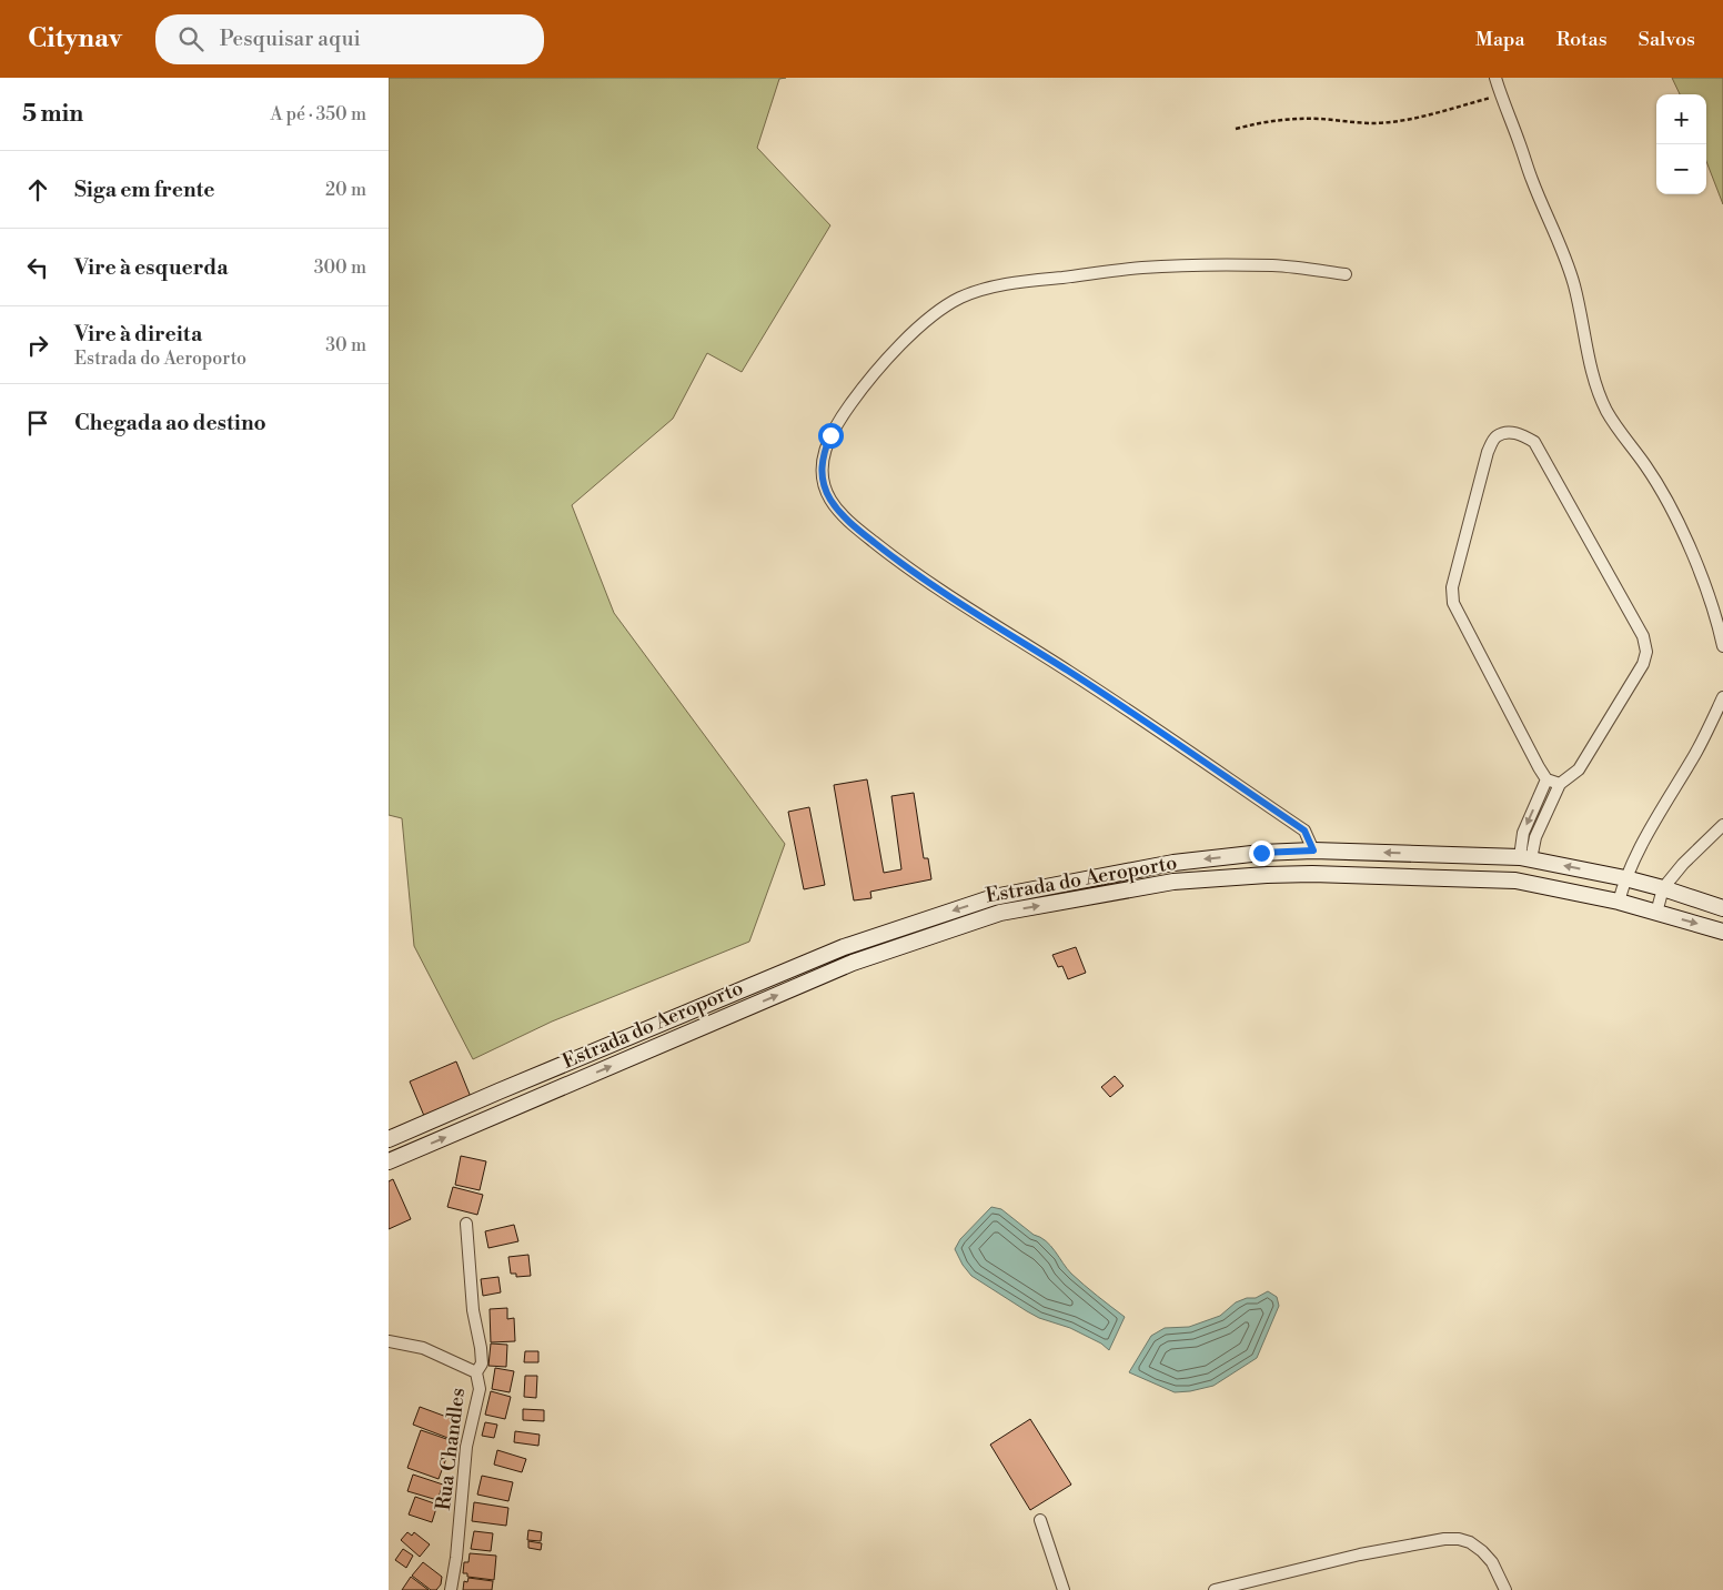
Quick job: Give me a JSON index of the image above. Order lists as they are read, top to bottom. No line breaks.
{"streets":{"main road":["Estrada do Aeroporto"],"street":["Rua Chandles"]},"page":{"header":"Citynav","search":"Pesquisar aqui","nav":["Mapa","Rotas","Salvos"],"heading":["5 min","A pé · 350 m"],"map_buttons":["+","−"],"list":[["Siga em frente","20 m"],["Vire à esquerda","300 m"],["Vire à direita","Estrada do Aeroporto","30 m"],"Chegada ao destino"]}}
